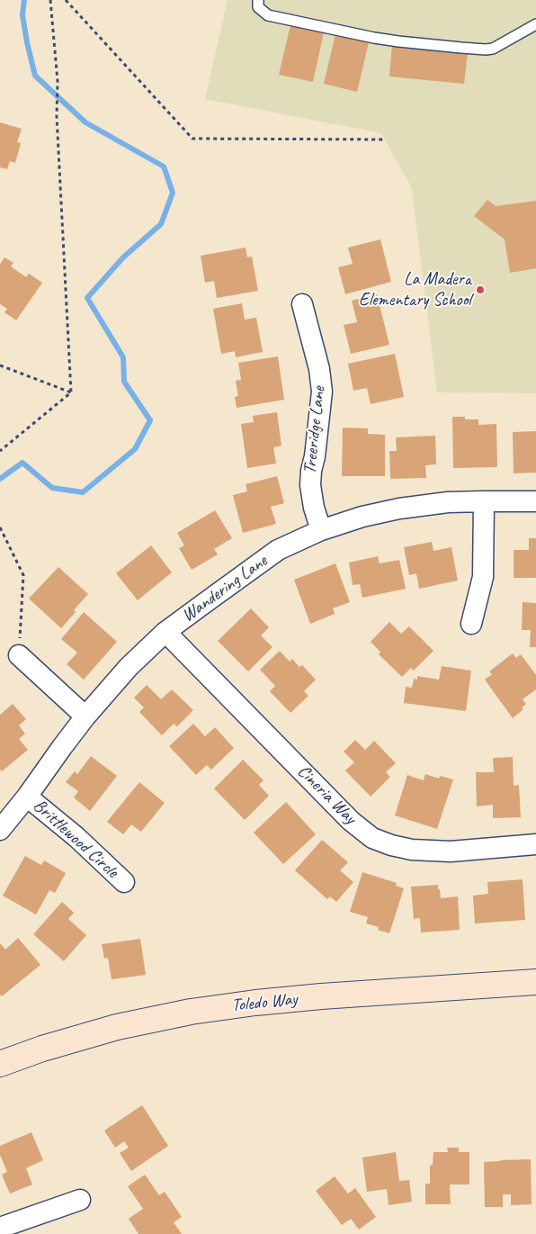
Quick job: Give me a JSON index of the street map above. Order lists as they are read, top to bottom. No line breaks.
{"streets":{"main road":["Toledo Way"],"street":["Treeridge Lane","Wandering Lane","Cineria Way","Brittlewood Circle"]},"crossings":[["Treeridge Lane","Wandering Lane"],["Wandering Lane","Cineria Way"],["Wandering Lane","Brittlewood Circle"]],"places":["La Madera Elementary School"]}
